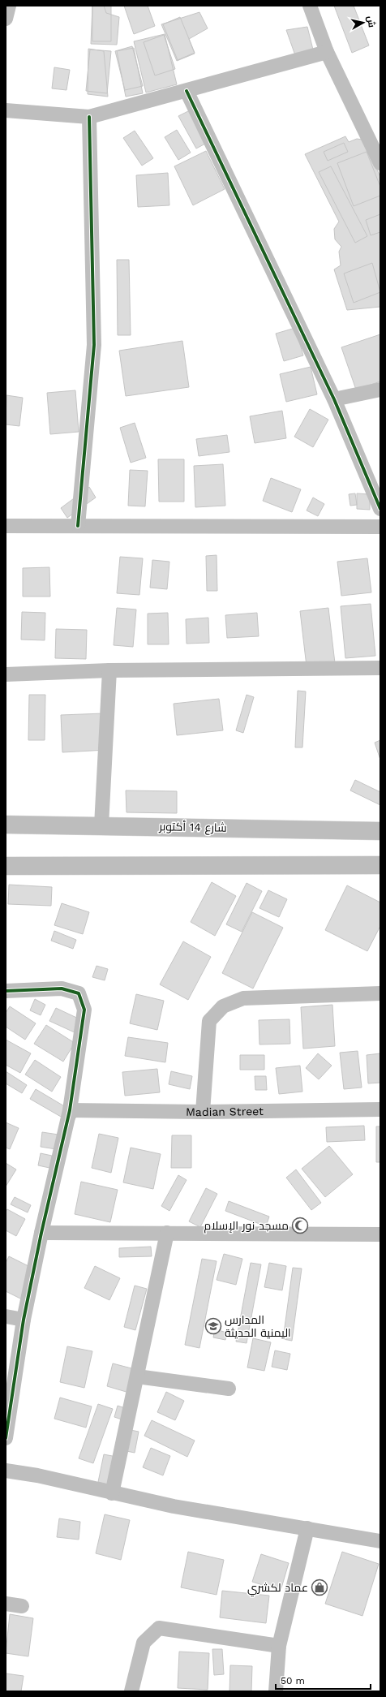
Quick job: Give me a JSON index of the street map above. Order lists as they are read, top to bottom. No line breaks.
{"streets":{"main road":["شارع 14 أكتوبر"],"street":["Madian Street"]},"places":{"mosque":["مسجد نور الإسلام"],"school or university":["المدارس اليمنية الحديثة"],"shop":["عماد لكشري"]},"scale_bar":"50 m","north":"right"}
